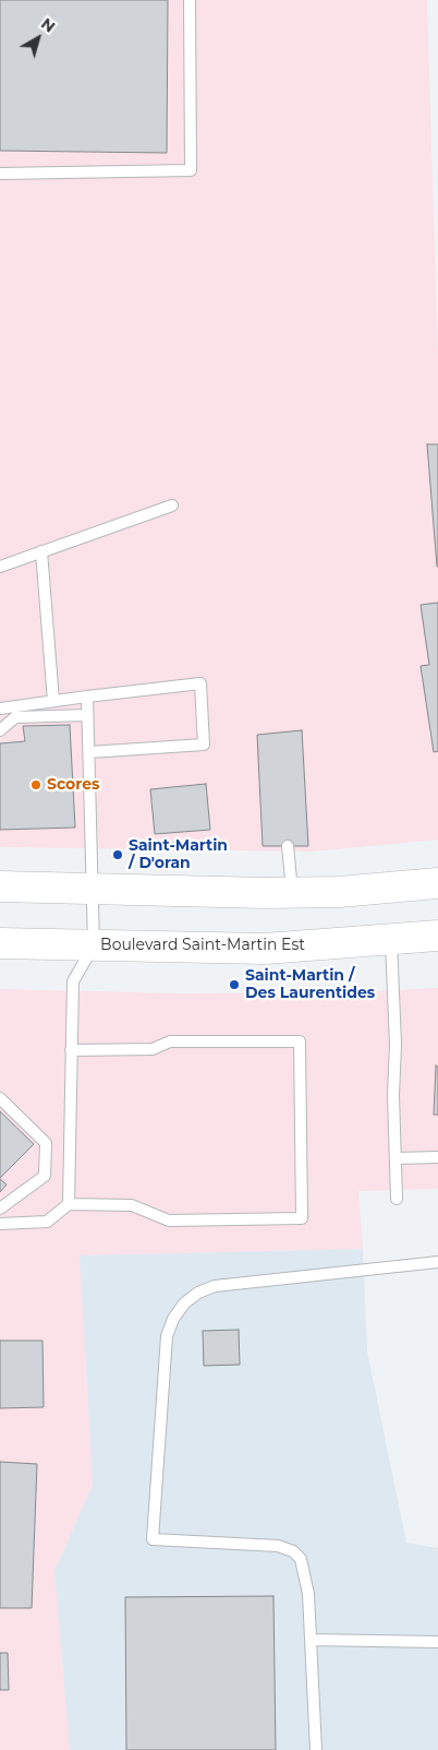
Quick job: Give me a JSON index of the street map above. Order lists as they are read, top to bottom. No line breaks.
{"streets":{"main road":["Boulevard Saint-Martin Est"]},"places":["Scores","Saint-Martin / D'oran","Saint-Martin / Des Laurentides"],"north":"top right"}
